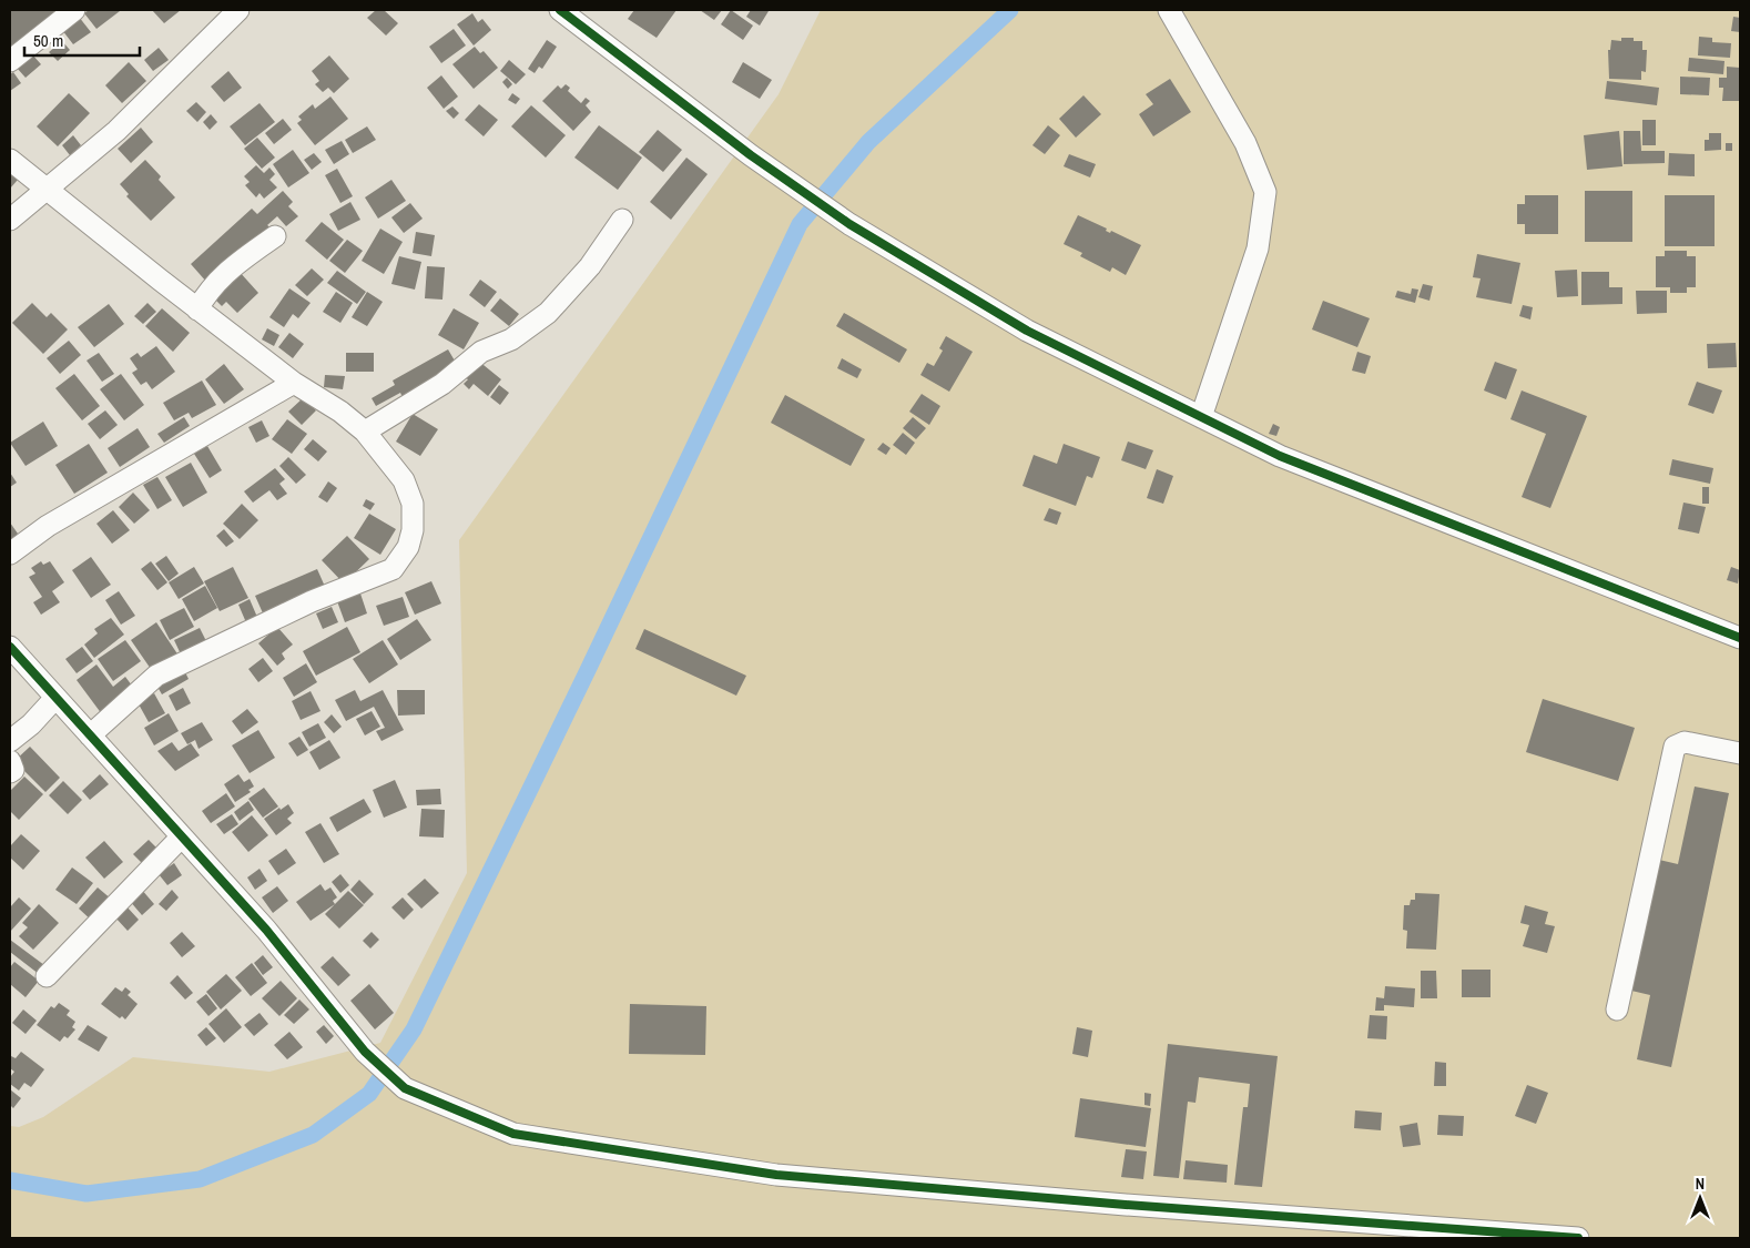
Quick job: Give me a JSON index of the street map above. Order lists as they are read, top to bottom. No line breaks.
{"scale_bar":"50 m","north":"top"}
